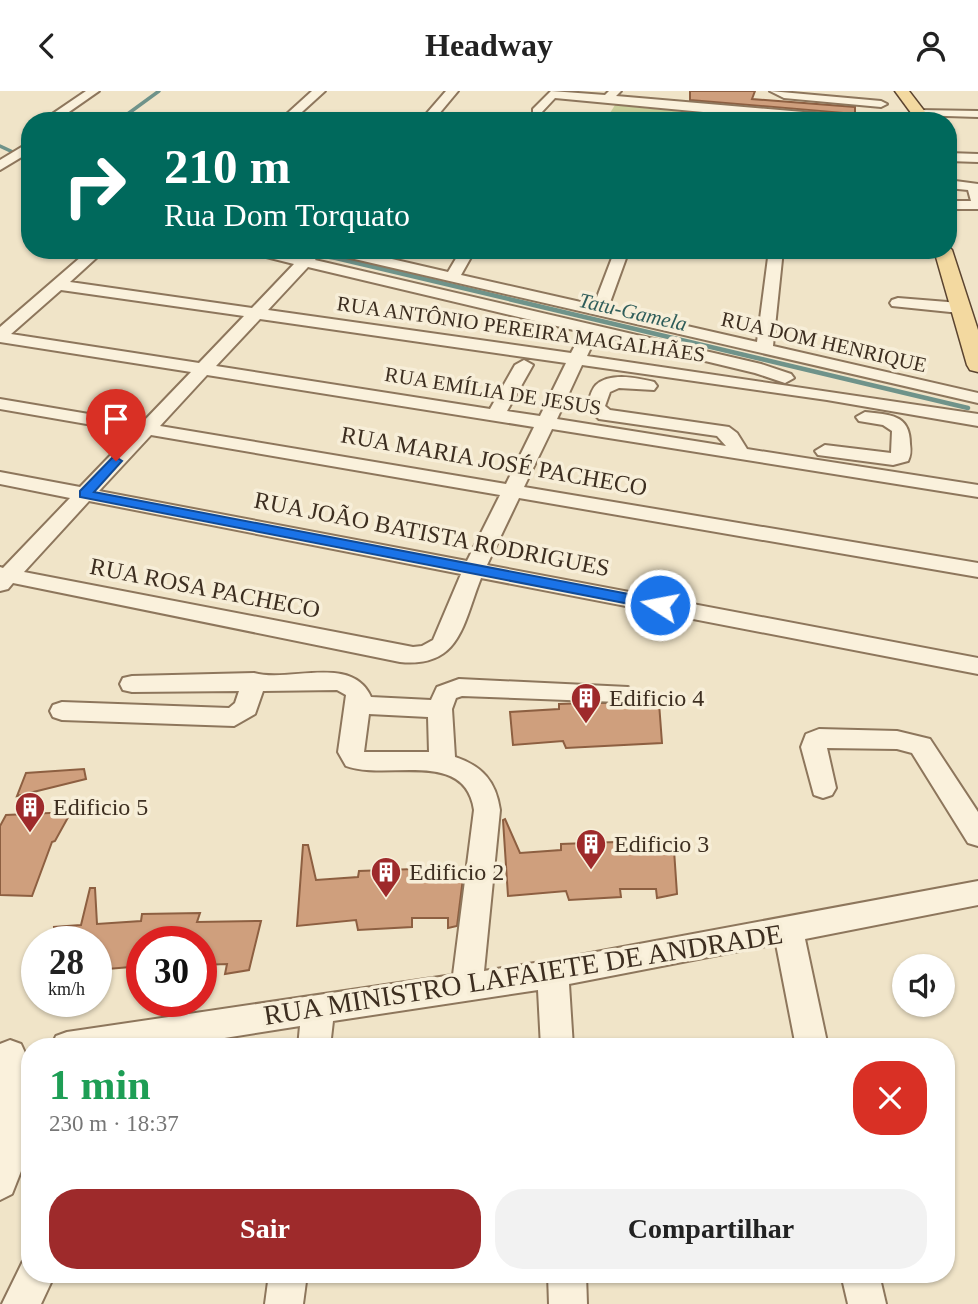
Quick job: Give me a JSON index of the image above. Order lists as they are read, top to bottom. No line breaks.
{"streets":{"street":["RUA ANTÔNIO PEREIRA MAGALHÃES","RUA DOM HENRIQUE","RUA EMÍLIA DE JESUS","RUA MARIA JOSÉ PACHECO","RUA JOÃO BATISTA RODRIGUES","RUA ROSA PACHECO","RUA MINISTRO LAFAIETE DE ANDRADE"]},"crossings":[["RUA ANTÔNIO PEREIRA MAGALHÃES","RUA ROSA PACHECO"],["RUA DOM HENRIQUE","RUA ROSA PACHECO"],["RUA EMÍLIA DE JESUS","RUA ROSA PACHECO"],["RUA MARIA JOSÉ PACHECO","RUA ROSA PACHECO"],["RUA JOÃO BATISTA RODRIGUES","RUA ROSA PACHECO"]],"water":["Tatu-Gamela"],"places":{"building":["Edificio 4","Edificio 5","Edificio 3","Edificio 2"]},"page":{"header":"Headway","turn":["210 m","Rua Dom Torquato"],"speed":"28 km/h","limit":"30","heading":["1 min","230 m · 18:37"],"buttons":["Sair","Compartilhar"]}}
